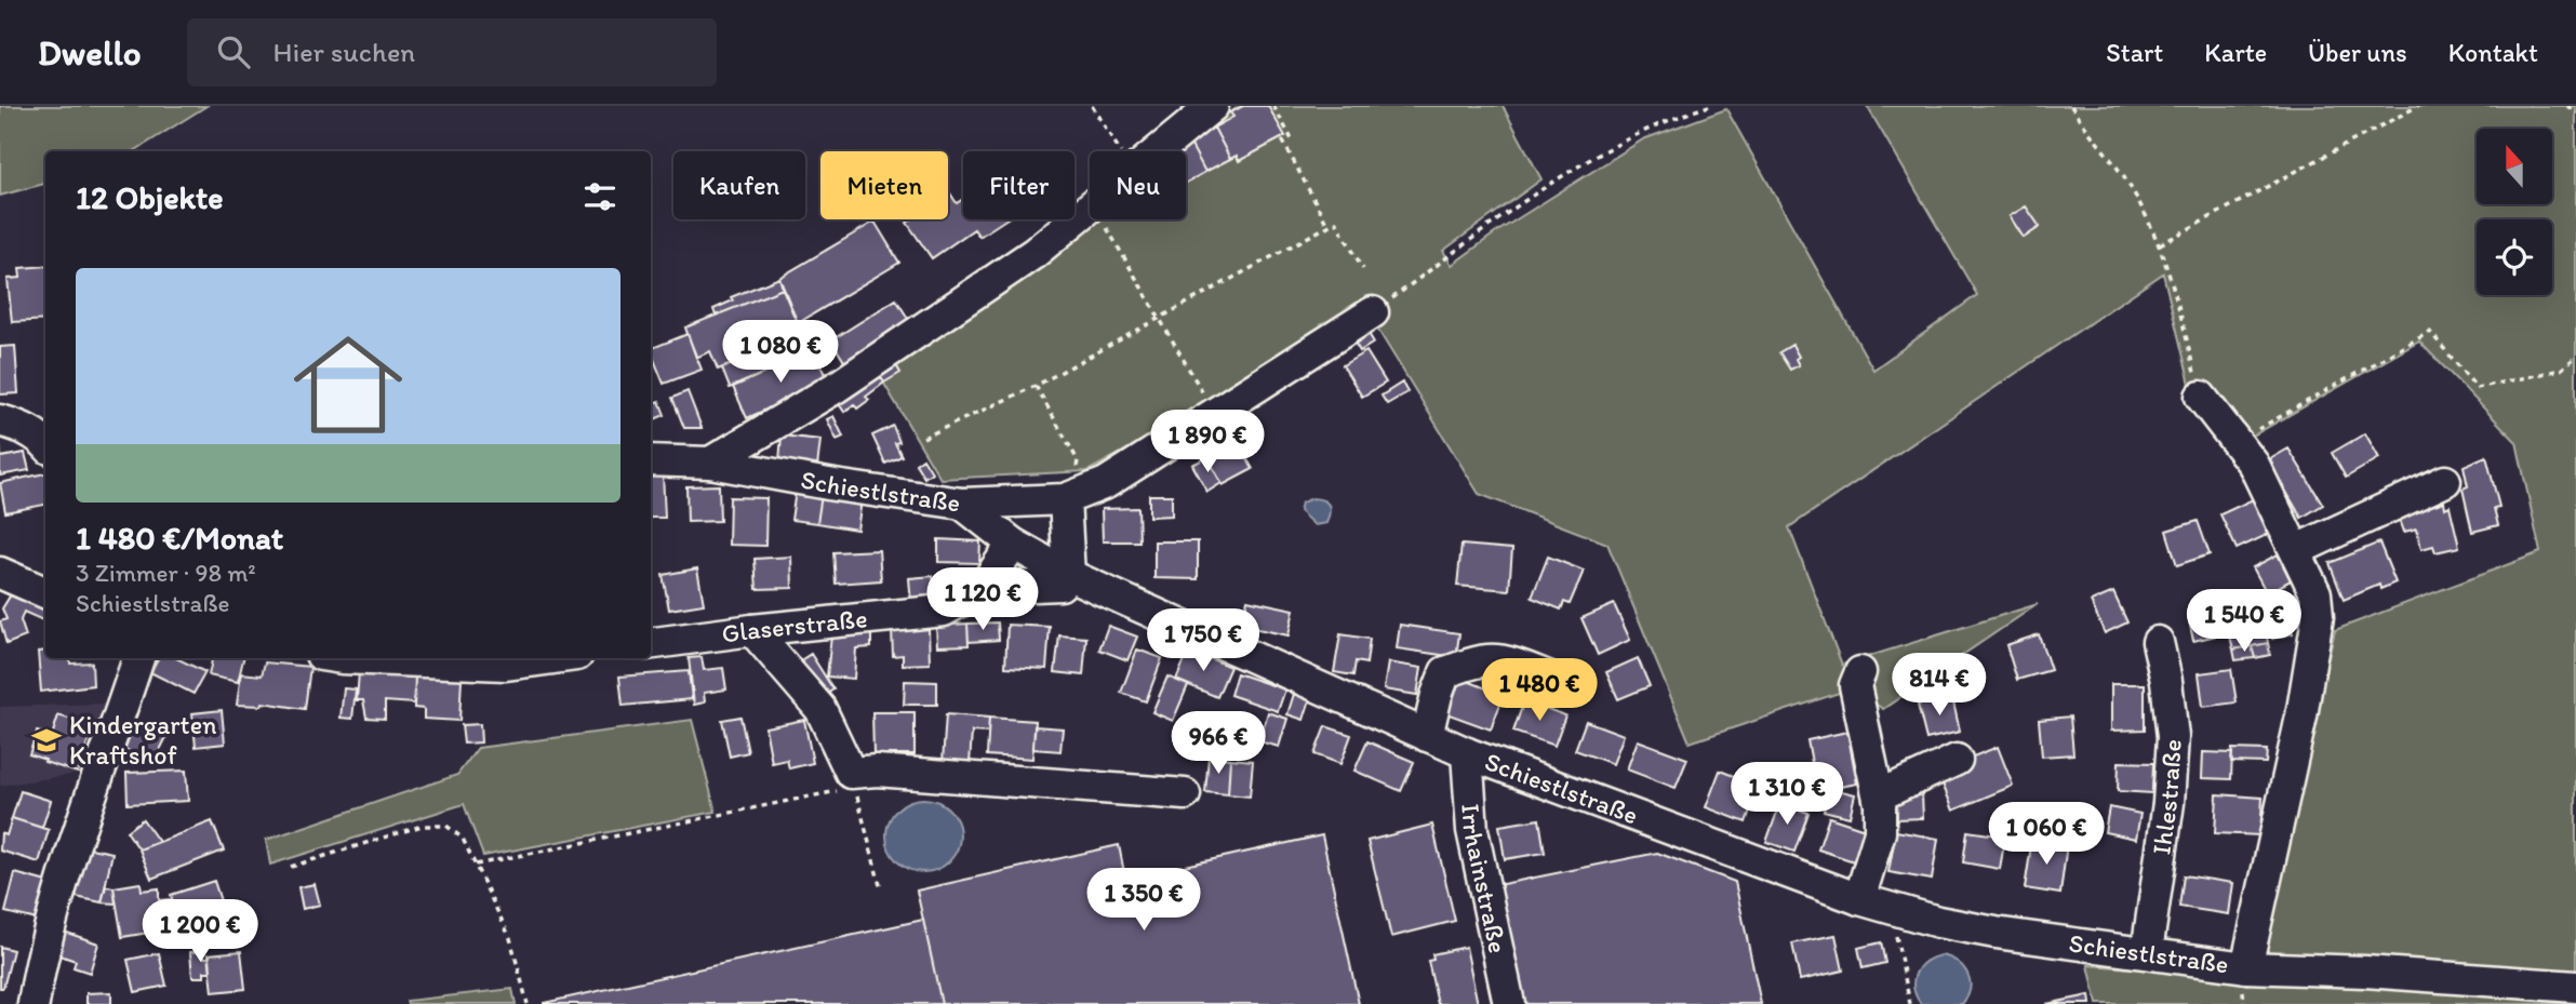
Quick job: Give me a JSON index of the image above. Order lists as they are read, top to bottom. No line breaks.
{"streets":{"street":["Schiestlstraße","Glaserstraße","Ihlestraße","Irrhainstraße"]},"crossings":[["Schiestlstraße","Glaserstraße"],["Schiestlstraße","Ihlestraße"],["Schiestlstraße","Irrhainstraße"]],"places":{"school or university":["Kindergarten Kraftshof"]},"north":"top","page":{"header":"Dwello","search":"Hier suchen","nav":["Start","Karte","Über uns","Kontakt"],"chip":["Kaufen","Mieten","Filter","Neu"],"heading":"12 Objekte","list":[{"name":"1 480 €/Monat","note":"3 Zimmer · 98 m² · Schiestlstraße"}],"price":["1 080 €","1 890 €","1 120 €","1 540 €","1 750 €","814 €","1 480 €","966 €","1 310 €","1 060 €","1 350 €","1 200 €"]}}
